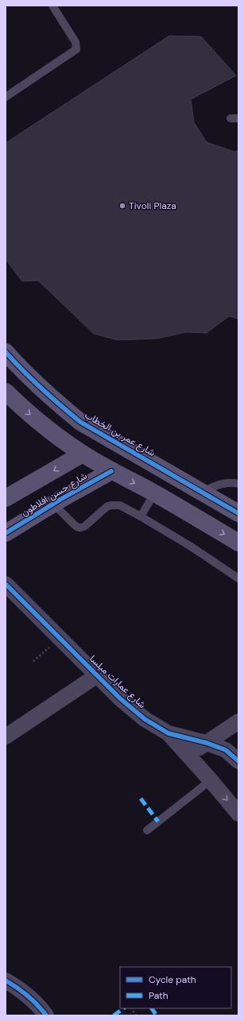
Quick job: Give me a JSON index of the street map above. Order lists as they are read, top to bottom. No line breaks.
{"streets":{"street":["شارع عمر بن الخطاب","شارع حسن افلاطون","شارع عمارات ميلسا"]},"places":["Tivoli Plaza"],"legend":["Cycle path","Path"]}
